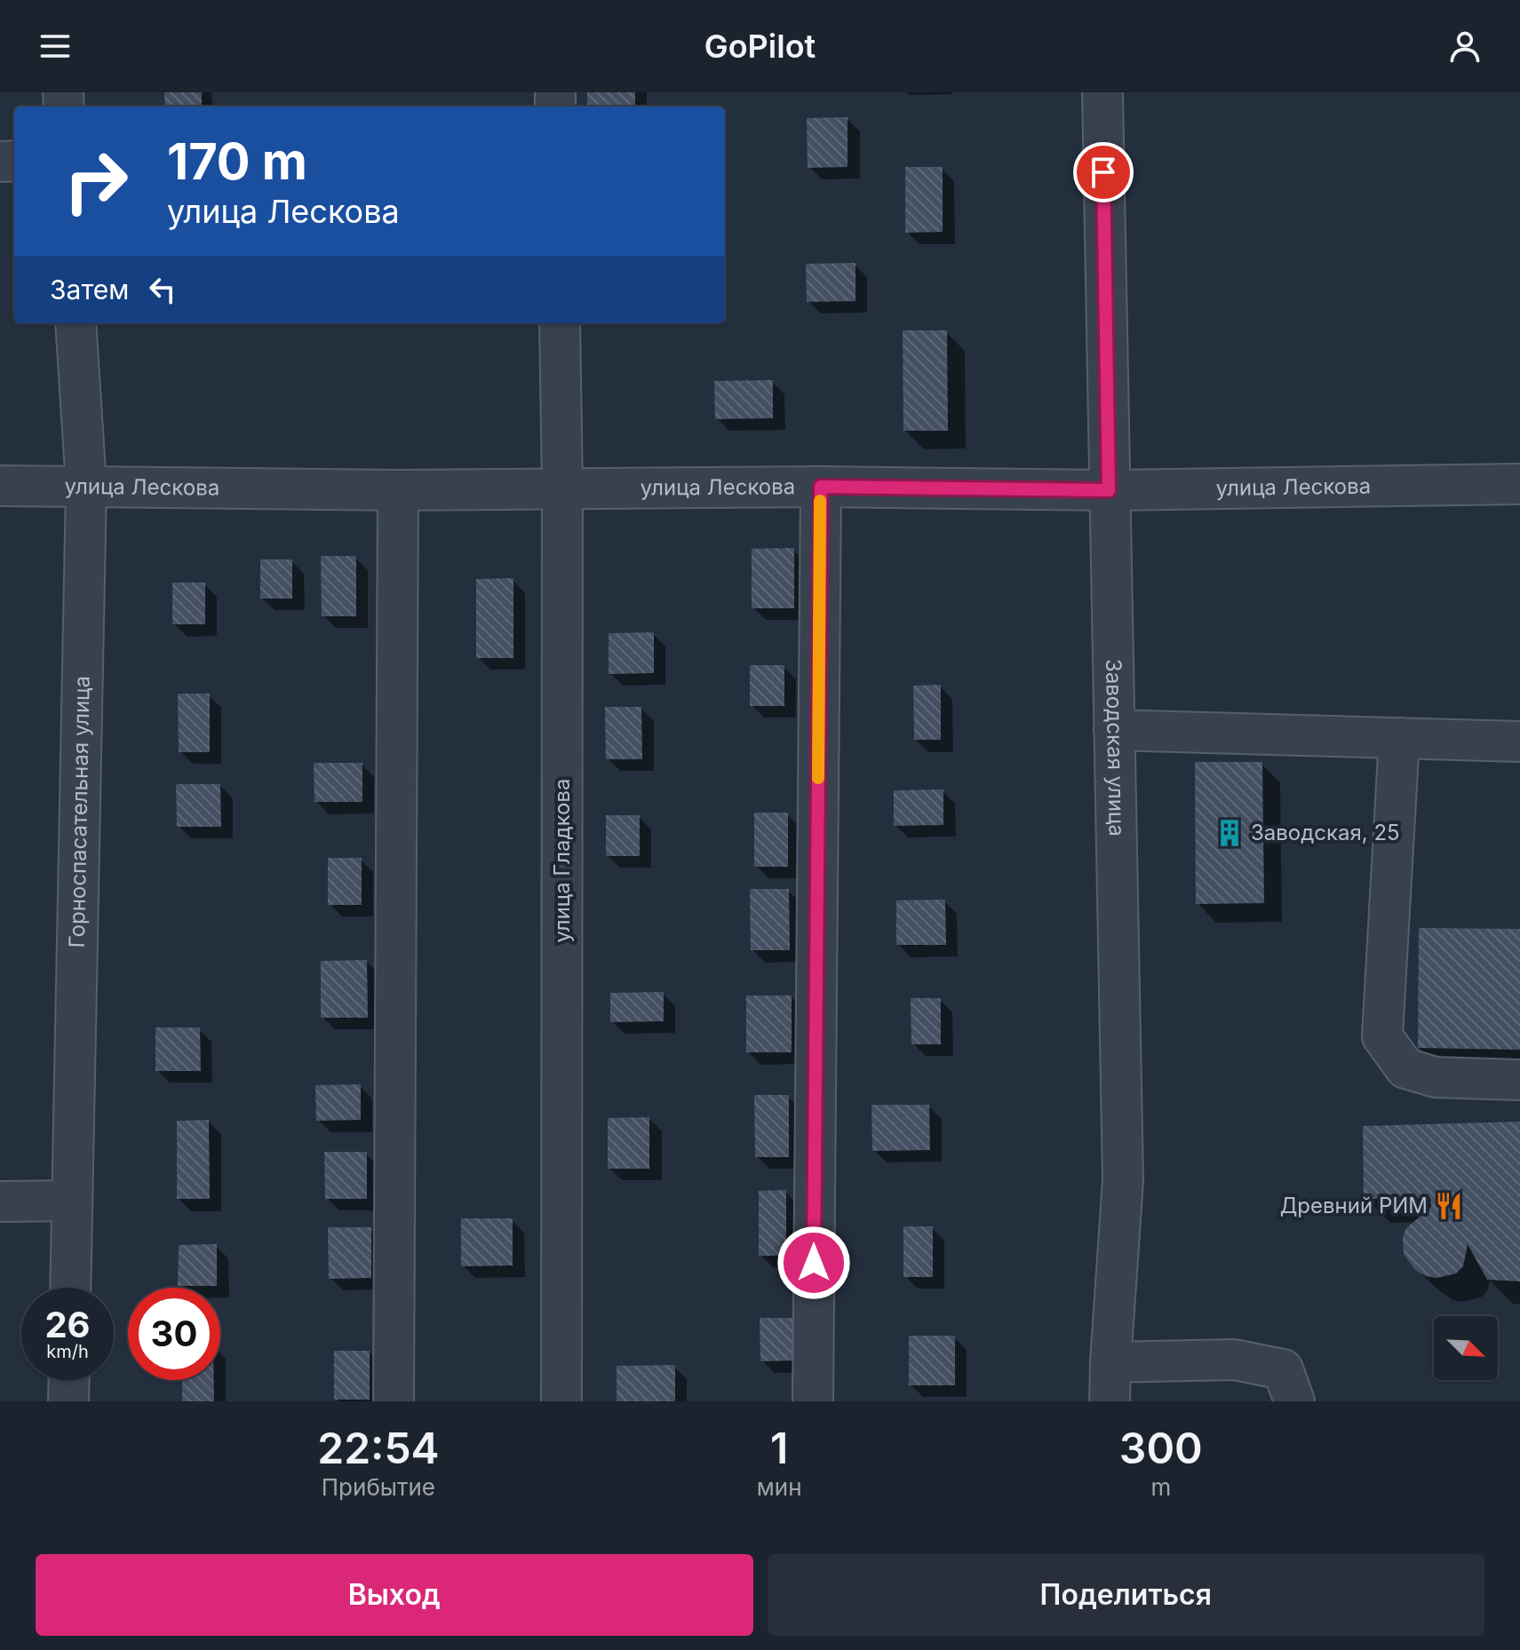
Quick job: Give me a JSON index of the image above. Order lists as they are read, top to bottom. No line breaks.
{"streets":{"street":["улица Лескова","Заводская улица","Горноспасательная улица","улица Гладкова"]},"crossings":[["улица Лескова","Заводская улица"],["улица Лескова","Горноспасательная улица"],["улица Лескова","улица Гладкова"]],"places":{"building":["Заводская, 25"],"restaurant":["Древний РИМ"]},"north":"bottom right","page":{"header":"GoPilot","turn":["170 m","улица Лескова"],"then":"Затем","speed":"26 km/h","limit":"30","eta":["22:54","Прибытие","1","мин","300","m"],"buttons":["Выход","Поделиться"]}}
